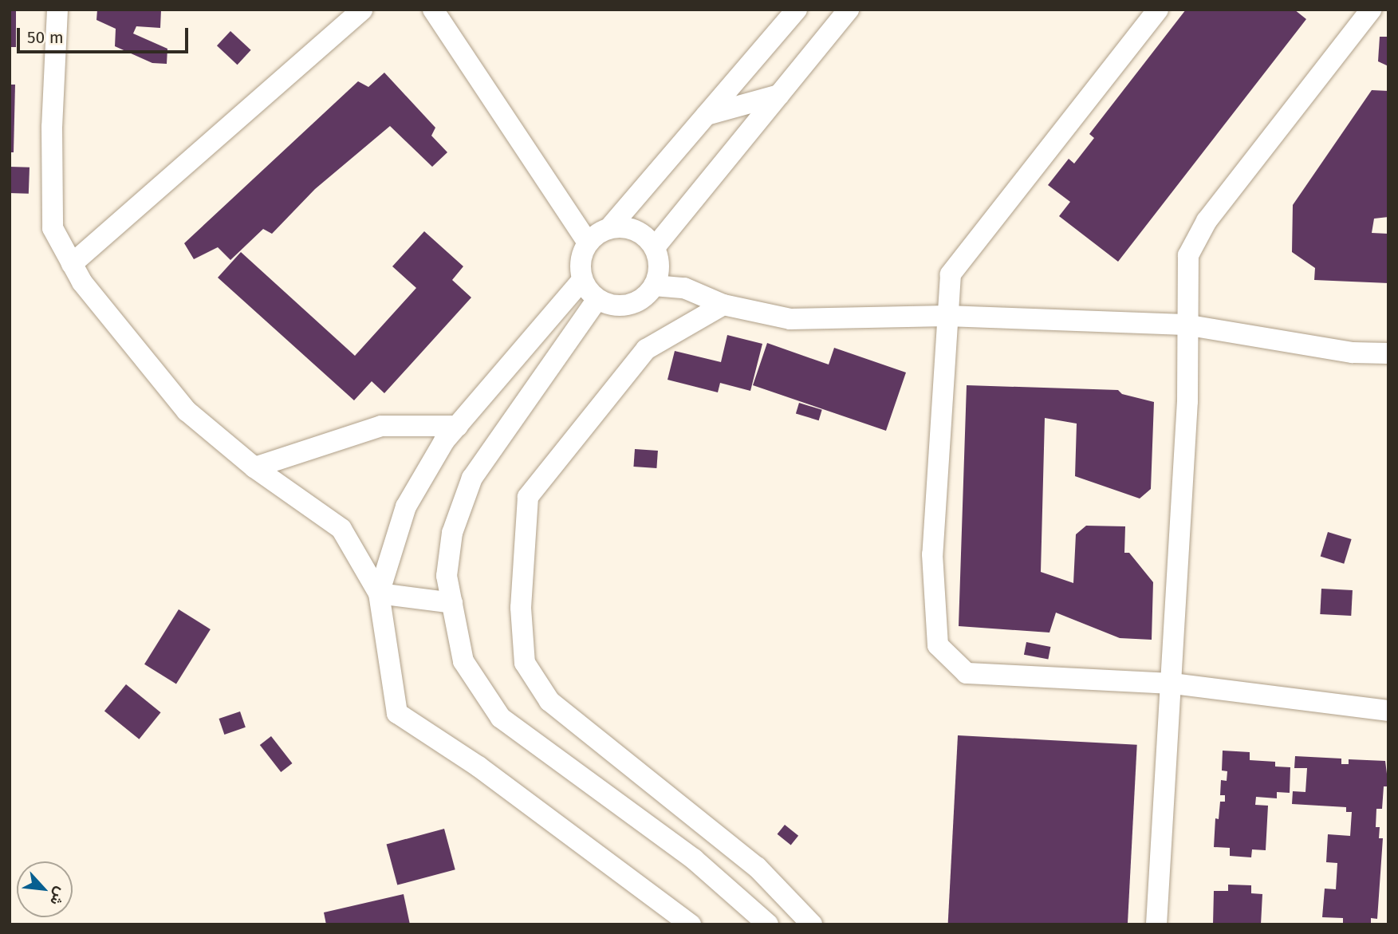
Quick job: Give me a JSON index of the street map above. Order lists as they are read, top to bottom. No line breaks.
{"scale_bar":"50 m","north":"bottom right"}
